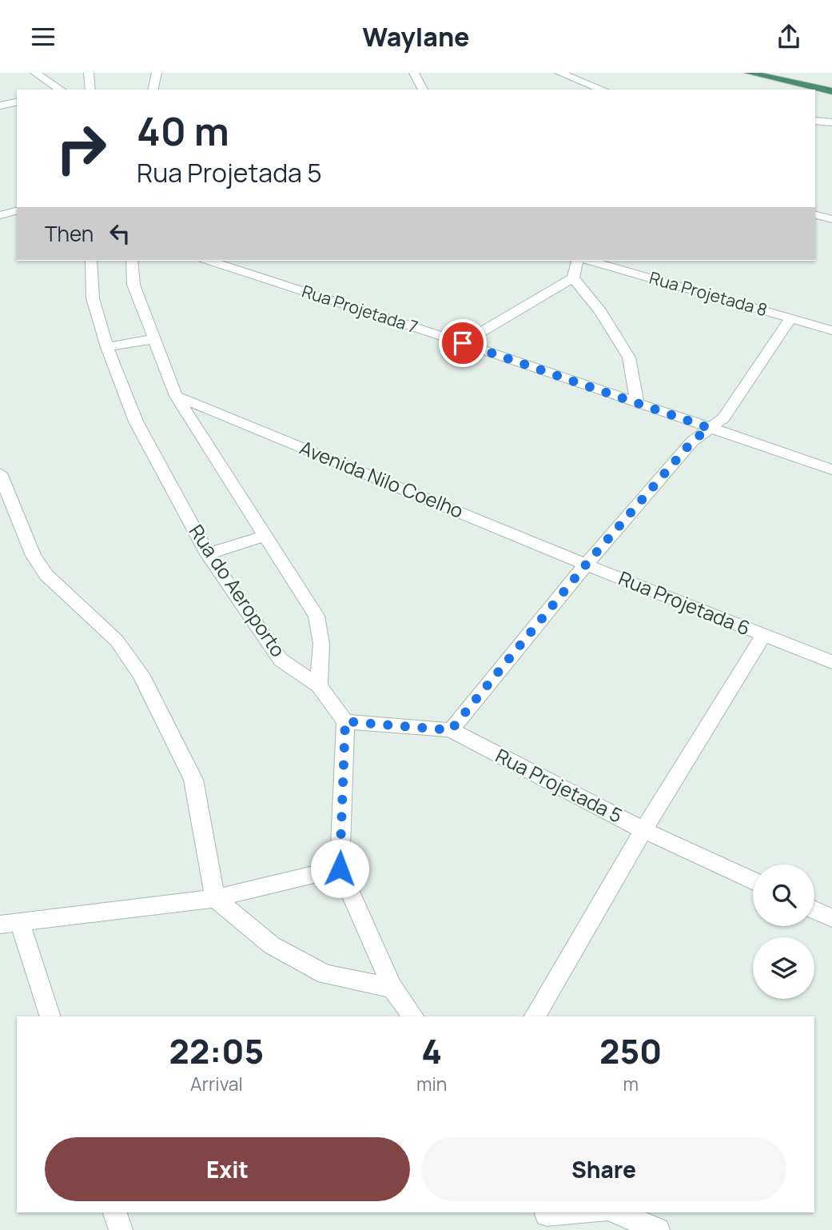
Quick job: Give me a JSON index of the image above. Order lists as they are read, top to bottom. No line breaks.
{"streets":{"street":["Rua Projetada 8","Rua Projetada 7","Avenida Nilo Coelho","Rua do Aeroporto","Rua Projetada 6","Rua Projetada 5"]},"crossings":[["Avenida Nilo Coelho","Rua Projetada 6"]],"page":{"header":"Waylane","turn":["40 m","Rua Projetada 5"],"then":"Then","eta":["22:05","Arrival","4","min","250","m"],"buttons":["Exit","Share"]}}
